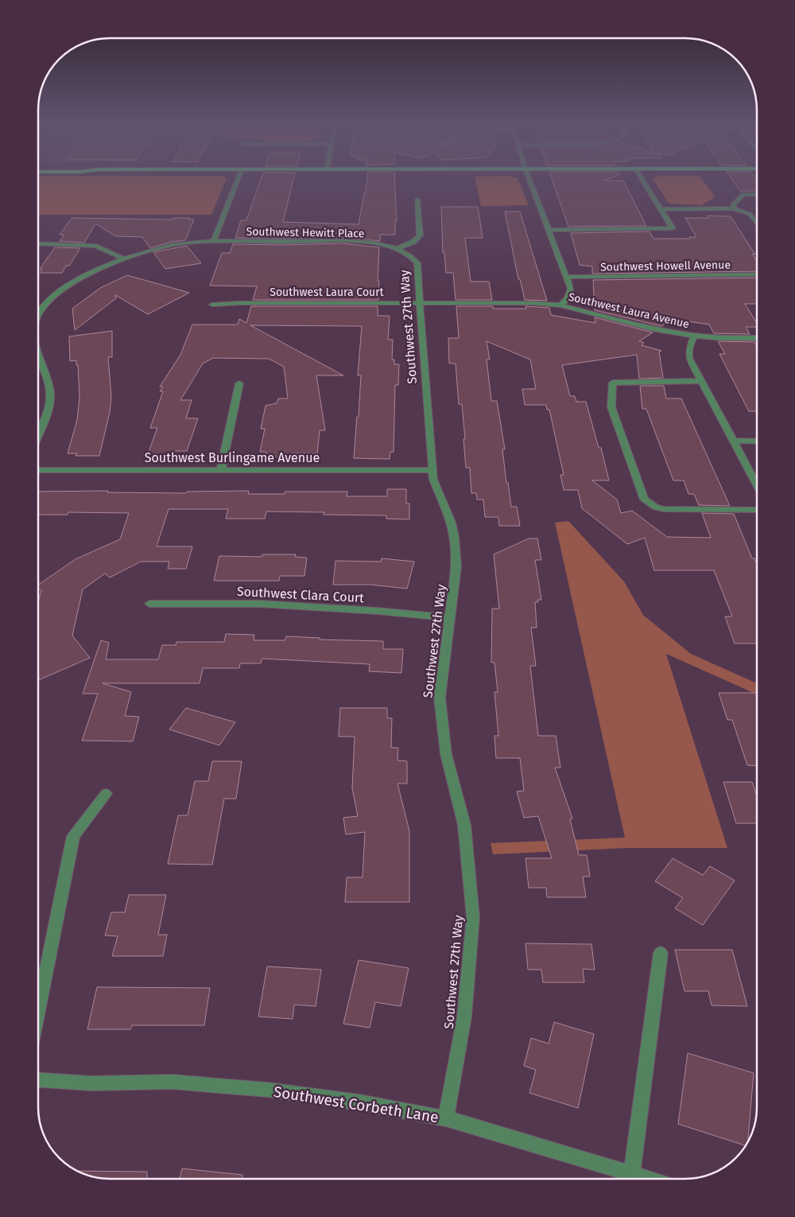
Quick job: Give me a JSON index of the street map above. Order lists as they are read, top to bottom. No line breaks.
{"streets":{"street":["Southwest Hewitt Place","Southwest Howell Avenue","Southwest Laura Court","Southwest Laura Avenue","Southwest 27th Way","Southwest Burlingame Avenue","Southwest Clara Court","Southwest Corbeth Lane"]},"crossings":[["Southwest Hewitt Place","Southwest 27th Way"],["Southwest Laura Court","Southwest Laura Avenue"],["Southwest Laura Court","Southwest 27th Way"],["Southwest 27th Way","Southwest Burlingame Avenue"],["Southwest 27th Way","Southwest Clara Court"],["Southwest 27th Way","Southwest Corbeth Lane"]]}
